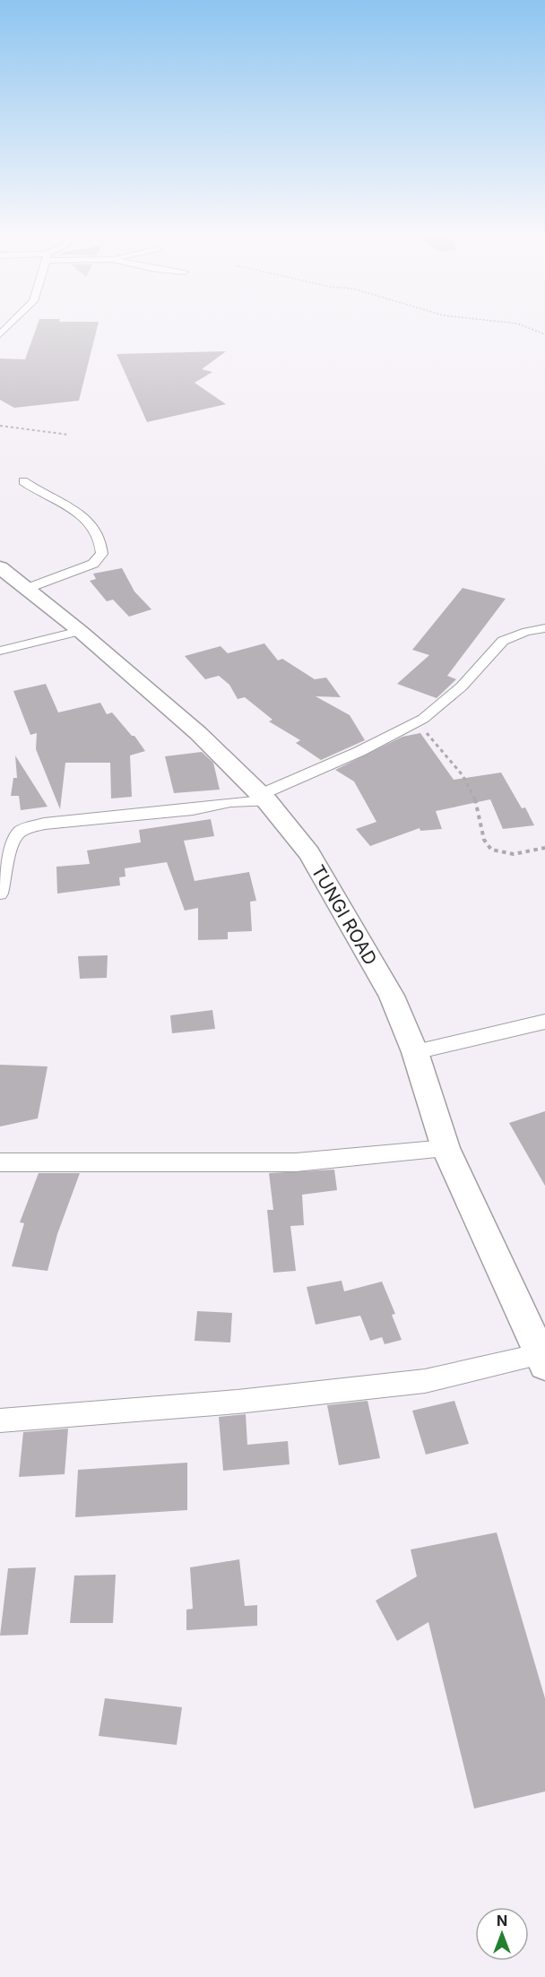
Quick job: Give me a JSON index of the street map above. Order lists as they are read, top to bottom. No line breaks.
{"streets":{"main road":["TUNGI ROAD"]},"north":"top"}
